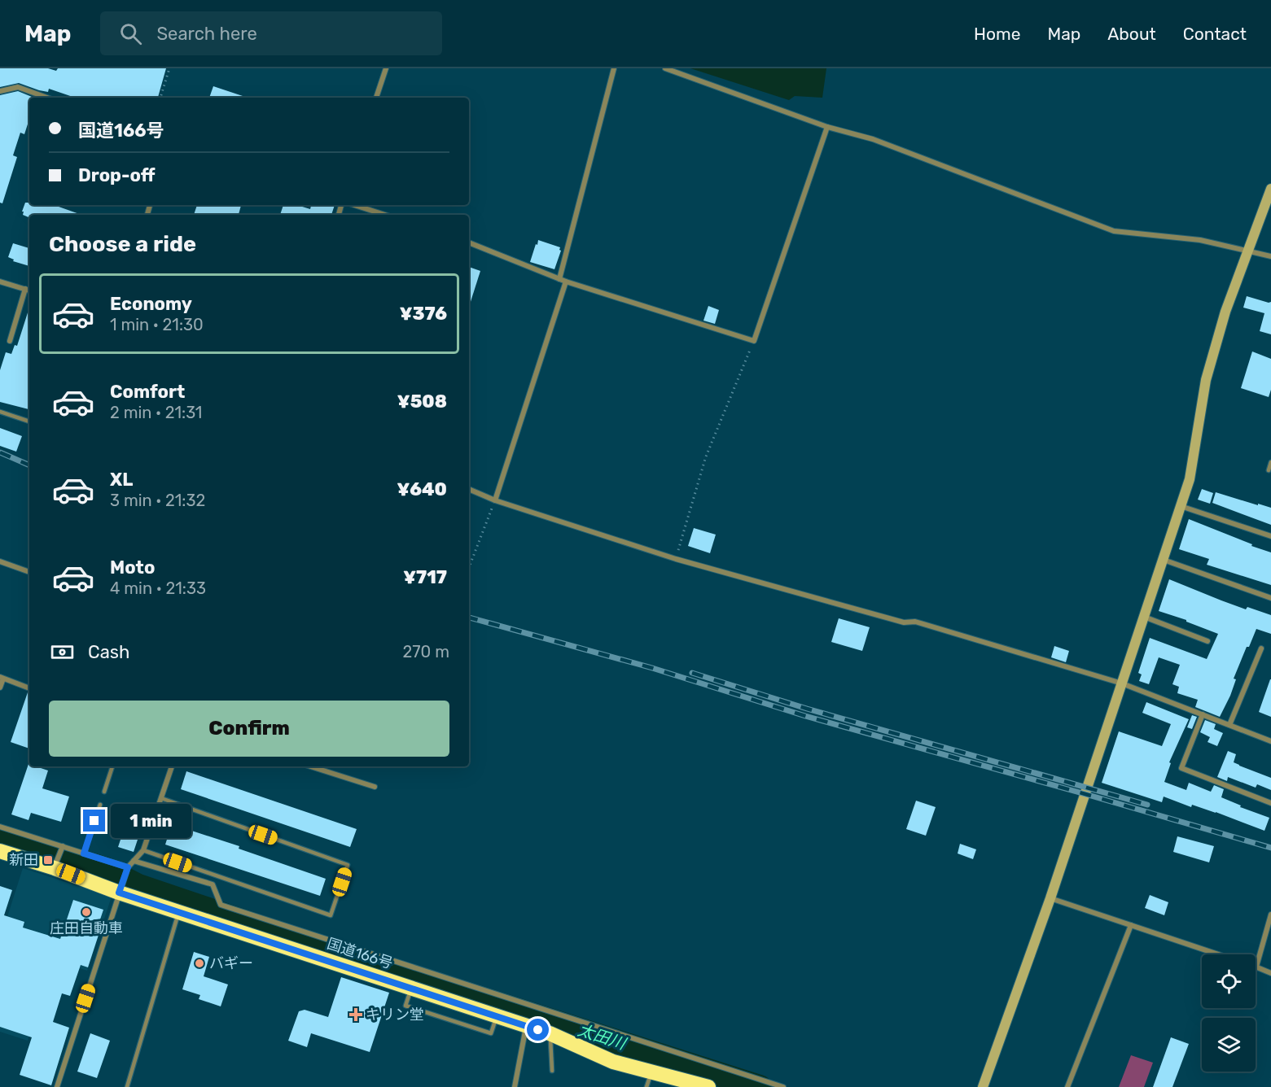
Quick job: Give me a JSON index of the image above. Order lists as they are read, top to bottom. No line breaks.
{"streets":{"highway":["国道166号"]},"water":["太田川"],"places":{"transit":["新田"],"other":["庄田自動車","バギー"],"health":["キリン堂"]},"page":{"header":"Map","search":"Search here","nav":["Home","Map","About","Contact"],"banner":["国道166号","Drop-off"],"heading":"Choose a ride","list":[{"name":"Economy","note":"1 min · 21:30","value":"¥376"},{"name":"Comfort","note":"2 min · 21:31","value":"¥508"},{"name":"XL","note":"3 min · 21:32","value":"¥640"},{"name":"Moto","note":"4 min · 21:33","value":"¥717"}],"pay":["Cash","270 m"],"buttons":"Confirm","bubble":"1 min"}}
